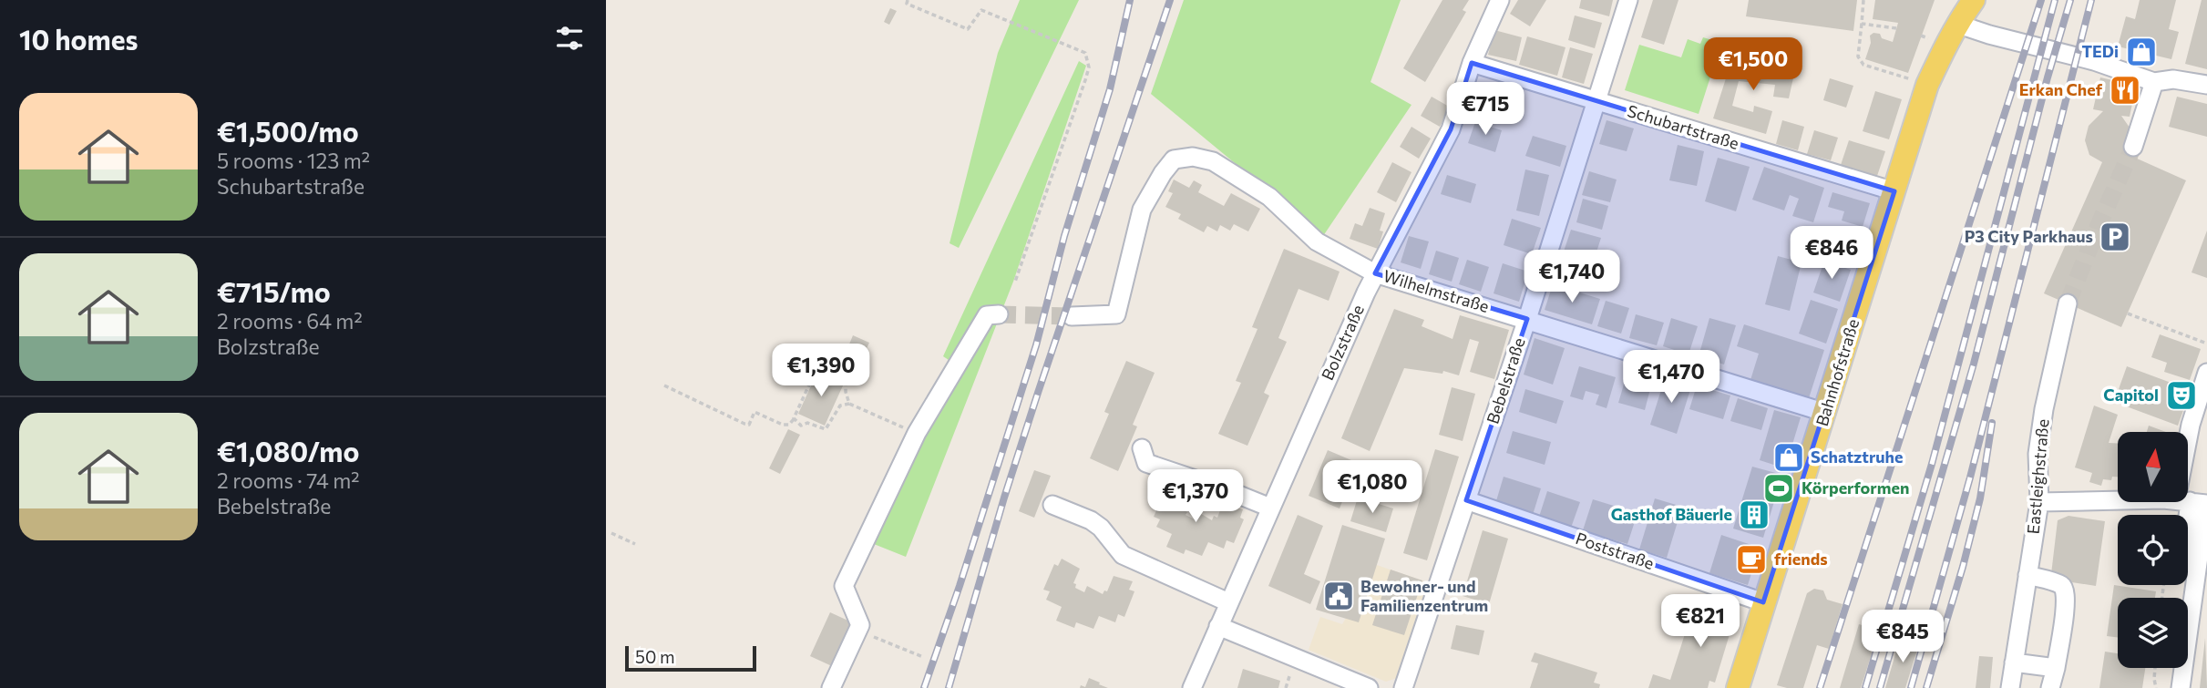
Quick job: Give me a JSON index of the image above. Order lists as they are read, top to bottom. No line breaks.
{"streets":{"main road":["Bahnhofstraße"],"street":["Schubartstraße","Wilhelmstraße","Bolzstraße","Bebelstraße","Eastleighstraße","Poststraße"]},"crossings":[["Schubartstraße","Bolzstraße"],["Schubartstraße","Bahnhofstraße"],["Schubartstraße","Bebelstraße"],["Wilhelmstraße","Bolzstraße"],["Wilhelmstraße","Bahnhofstraße"],["Wilhelmstraße","Bebelstraße"],["Bahnhofstraße","Poststraße"],["Bebelstraße","Poststraße"]],"places":{"shop":["TEDi","Schatztruhe"],"restaurant":["Erkan Chef"],"parking":["P3 City Parkhaus"],"theatre":["Capitol"],"sports":["Körperformen"],"building":["Gasthof Bäuerle"],"cafe":["friends"],"public building":["Bewohner- und Familienzentrum"]},"scale_bar":"50 m","north":"top","page":{"heading":"10 homes","price":["€1,500","€715","€846","€1,740","€1,390","€1,470","€1,080","€1,370","€821","€845"],"list":[{"name":"€1,500/mo","note":"5 rooms · 123 m² · Schubartstraße"},{"name":"€715/mo","note":"2 rooms · 64 m² · Bolzstraße"},{"name":"€1,080/mo","note":"2 rooms · 74 m² · Bebelstraße"}],"scale":"50 m"}}
